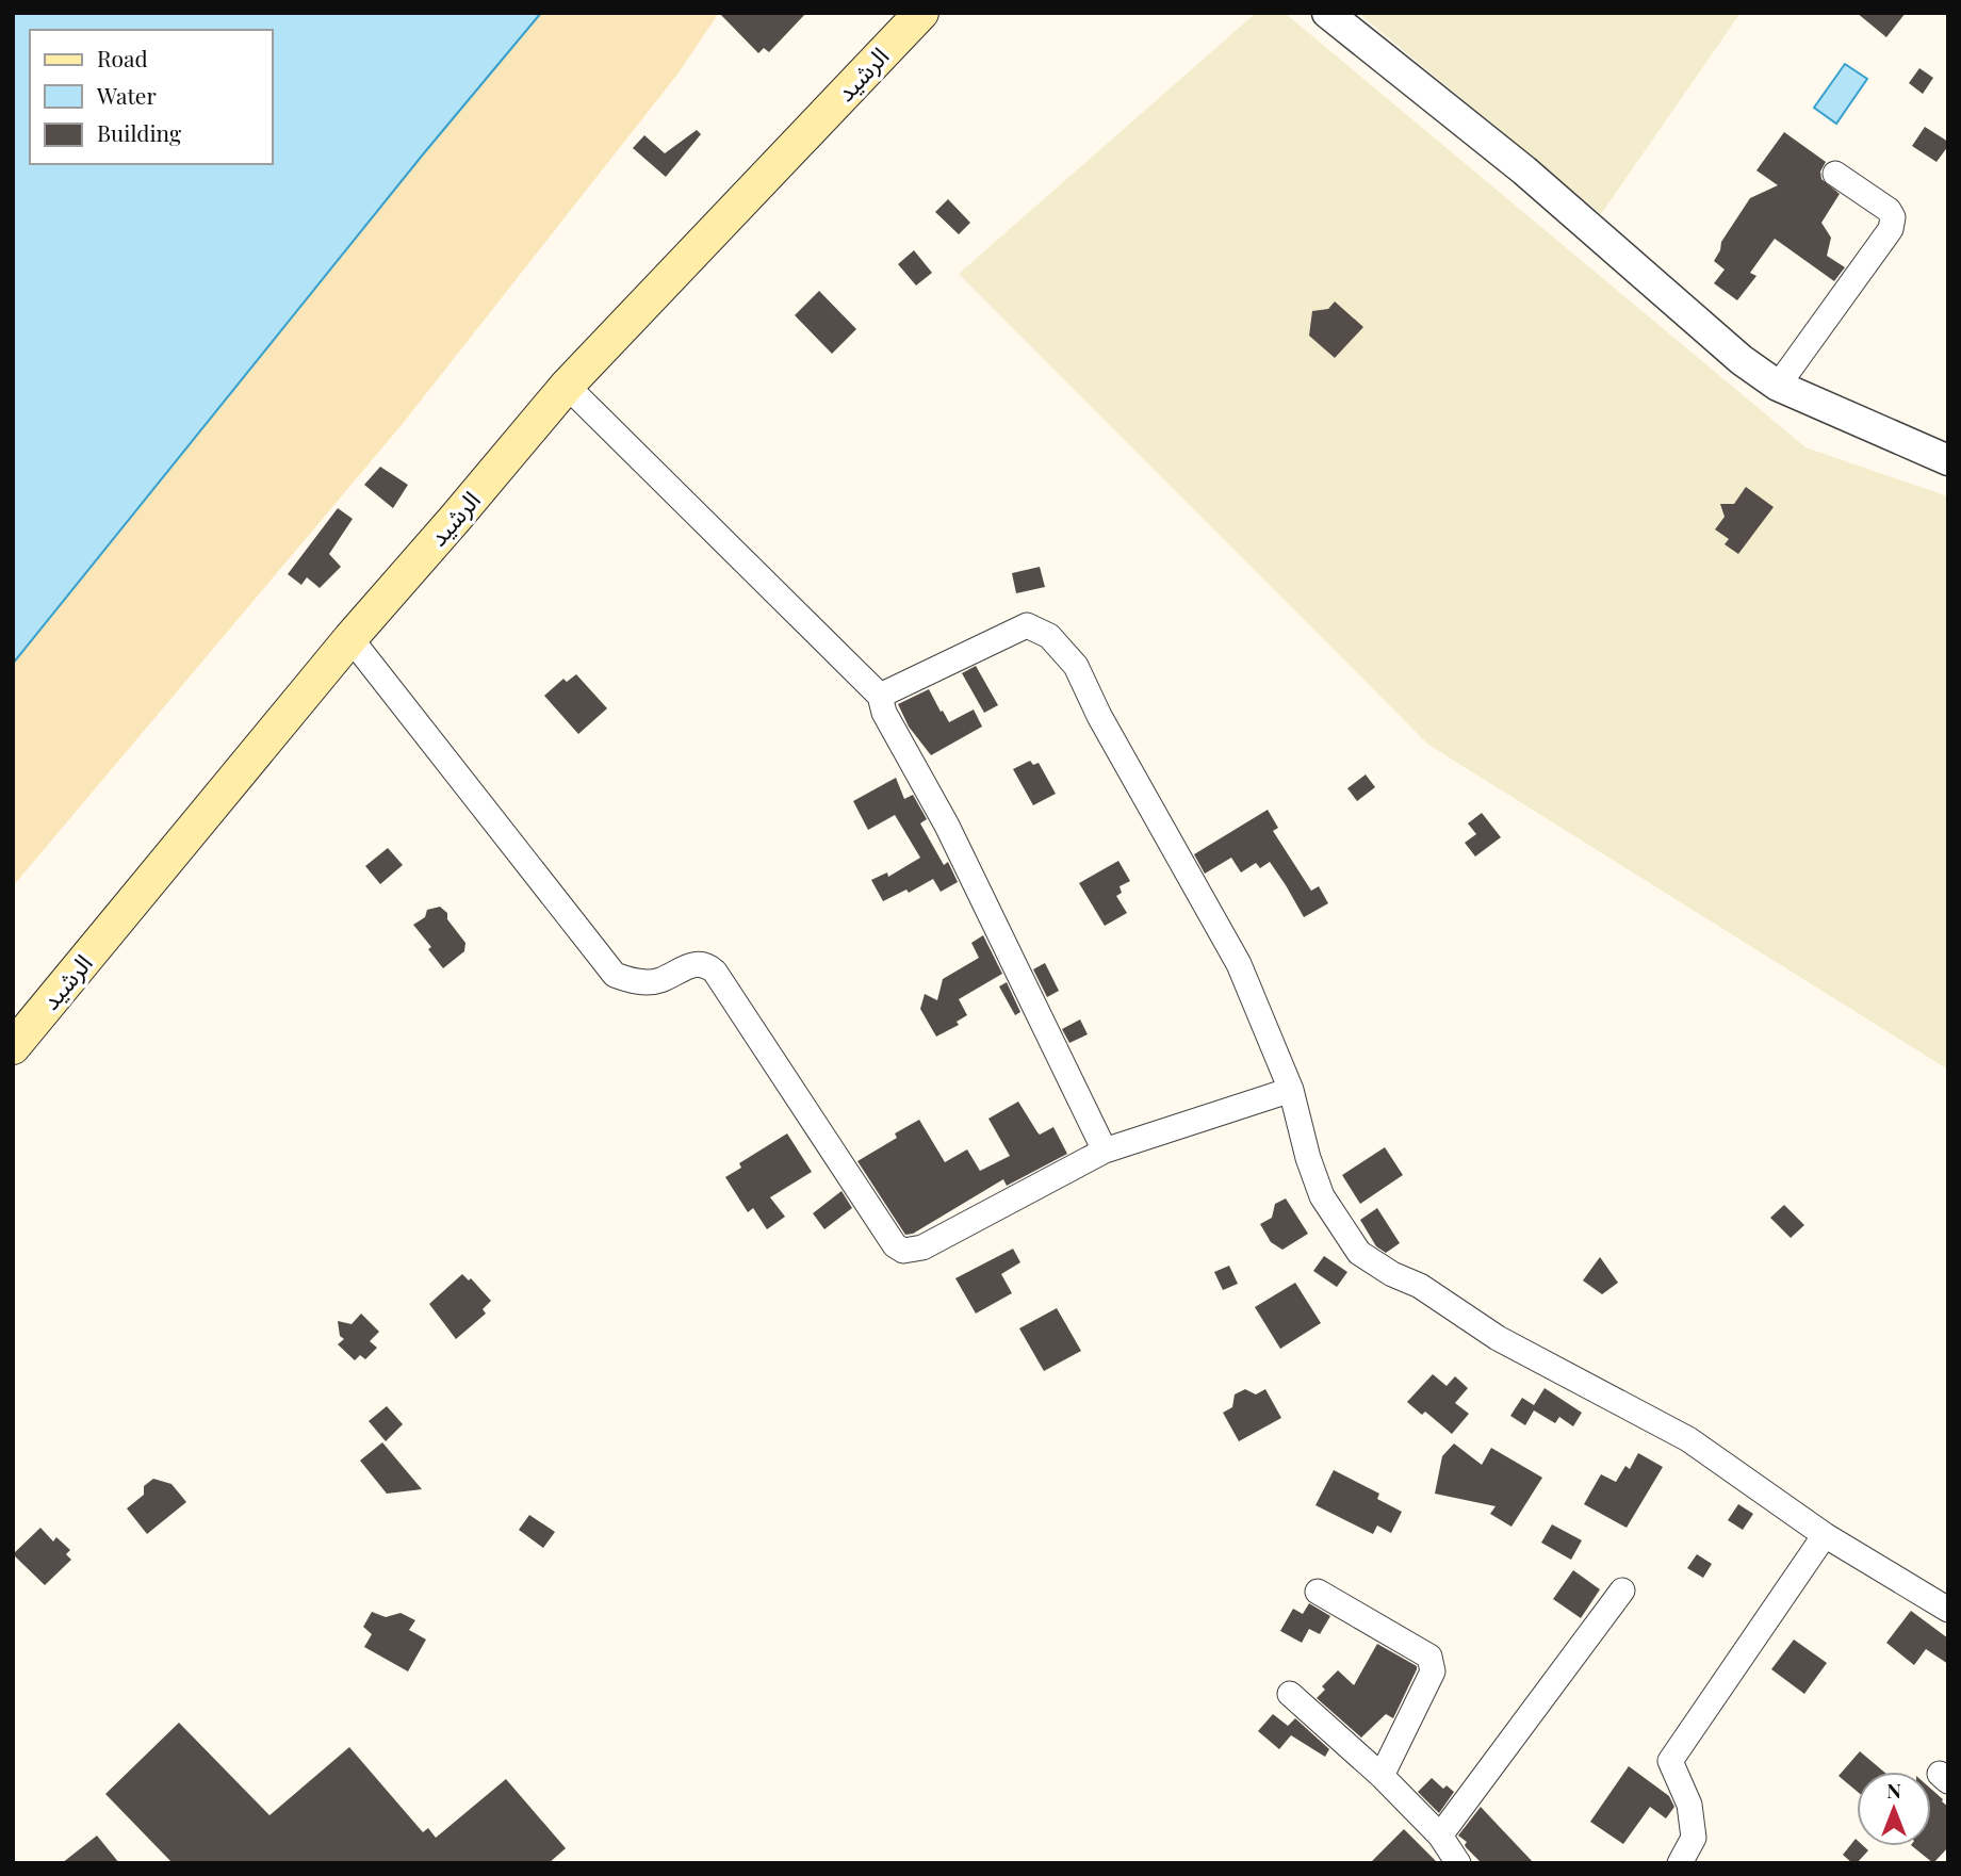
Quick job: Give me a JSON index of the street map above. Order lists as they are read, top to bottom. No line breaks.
{"streets":{"main road":["الرشيد"]},"legend":["Road","Water","Building"],"north":"top"}
